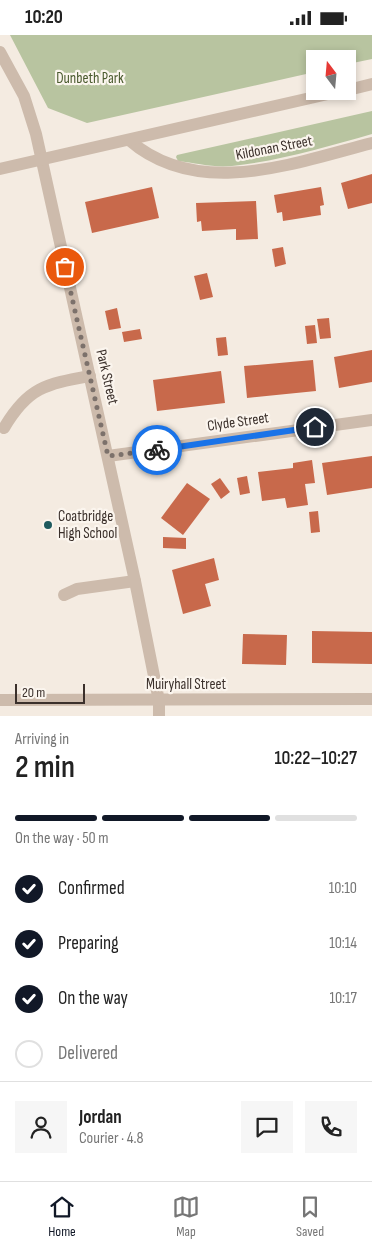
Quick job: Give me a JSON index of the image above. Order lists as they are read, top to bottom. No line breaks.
{"streets":{"street":["Kildonan Street","Park Street","Clyde Street","Muiryhall Street"]},"crossings":[["Park Street","Clyde Street"],["Park Street","Muiryhall Street"]],"parks":["Dunbeth Park"],"places":["Coatbridge High School"],"scale_bar":"20 m","north":"top","page":{"status":"10:20","scale":"20 m","heading":["2 min","Arriving in","10:22–10:27"],"panel":["Jordan","Courier · 4.8"],"bar":"On the way · 50 m","list":[["Confirmed","10:10"],["Preparing","10:14"],["On the way","10:17"],"Delivered"],"tabs":["Home","Map","Saved"]}}
